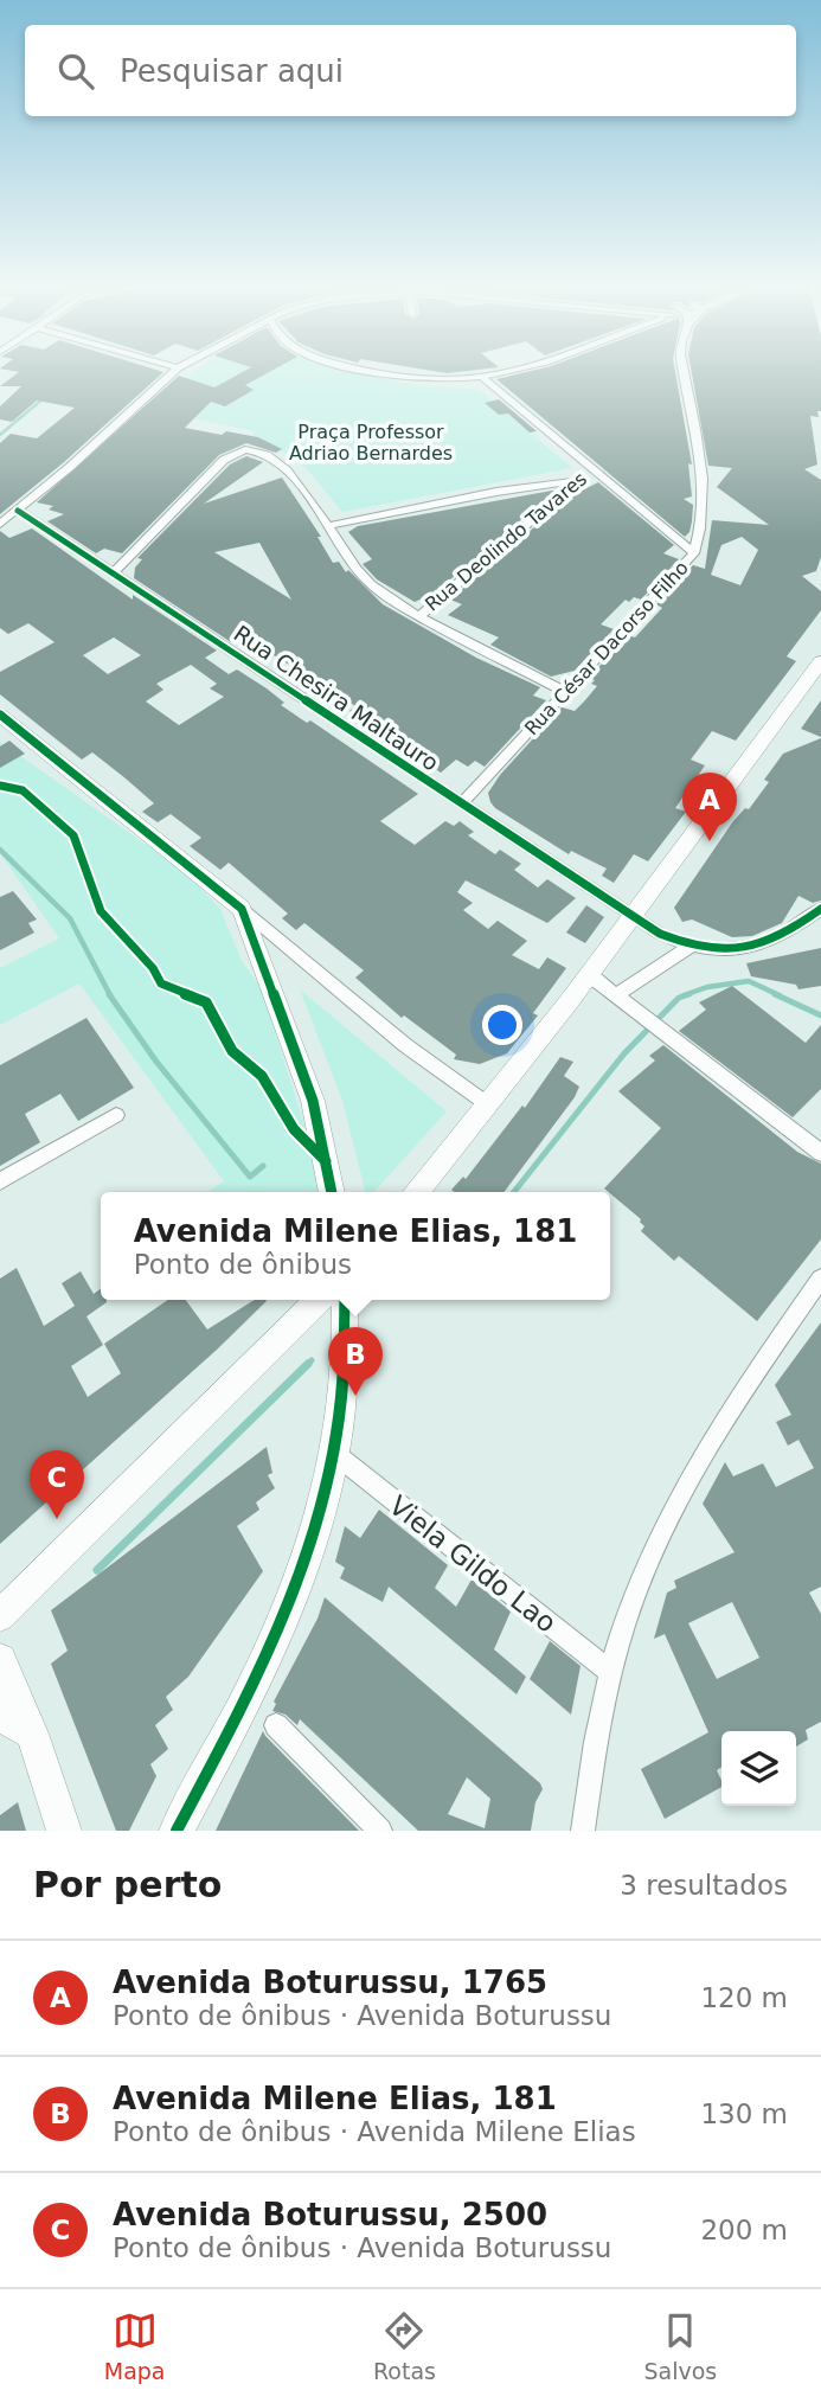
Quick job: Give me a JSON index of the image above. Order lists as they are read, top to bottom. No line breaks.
{"streets":{"street":["Rua Deolindo Tavares","Rua César Dacorso Filho","Rua Chesira Maltauro","Viela Gildo Lao"]},"crossings":[["Rua César Dacorso Filho","Rua Chesira Maltauro"]],"parks":["Praça Professor Adriao Bernardes"],"page":{"search":"Pesquisar aqui","pins":["A","B","C"],"popup":["Avenida Milene Elias, 181","Ponto de ônibus"],"heading":["Por perto","3 resultados"],"list":[{"mark":"A","name":"Avenida Boturussu, 1765","note":"Ponto de ônibus · Avenida Boturussu","value":"120 m"},{"mark":"B","name":"Avenida Milene Elias, 181","note":"Ponto de ônibus · Avenida Milene Elias","value":"130 m"},{"mark":"C","name":"Avenida Boturussu, 2500","note":"Ponto de ônibus · Avenida Boturussu","value":"200 m"}],"nav":["Mapa","Rotas","Salvos"]}}
